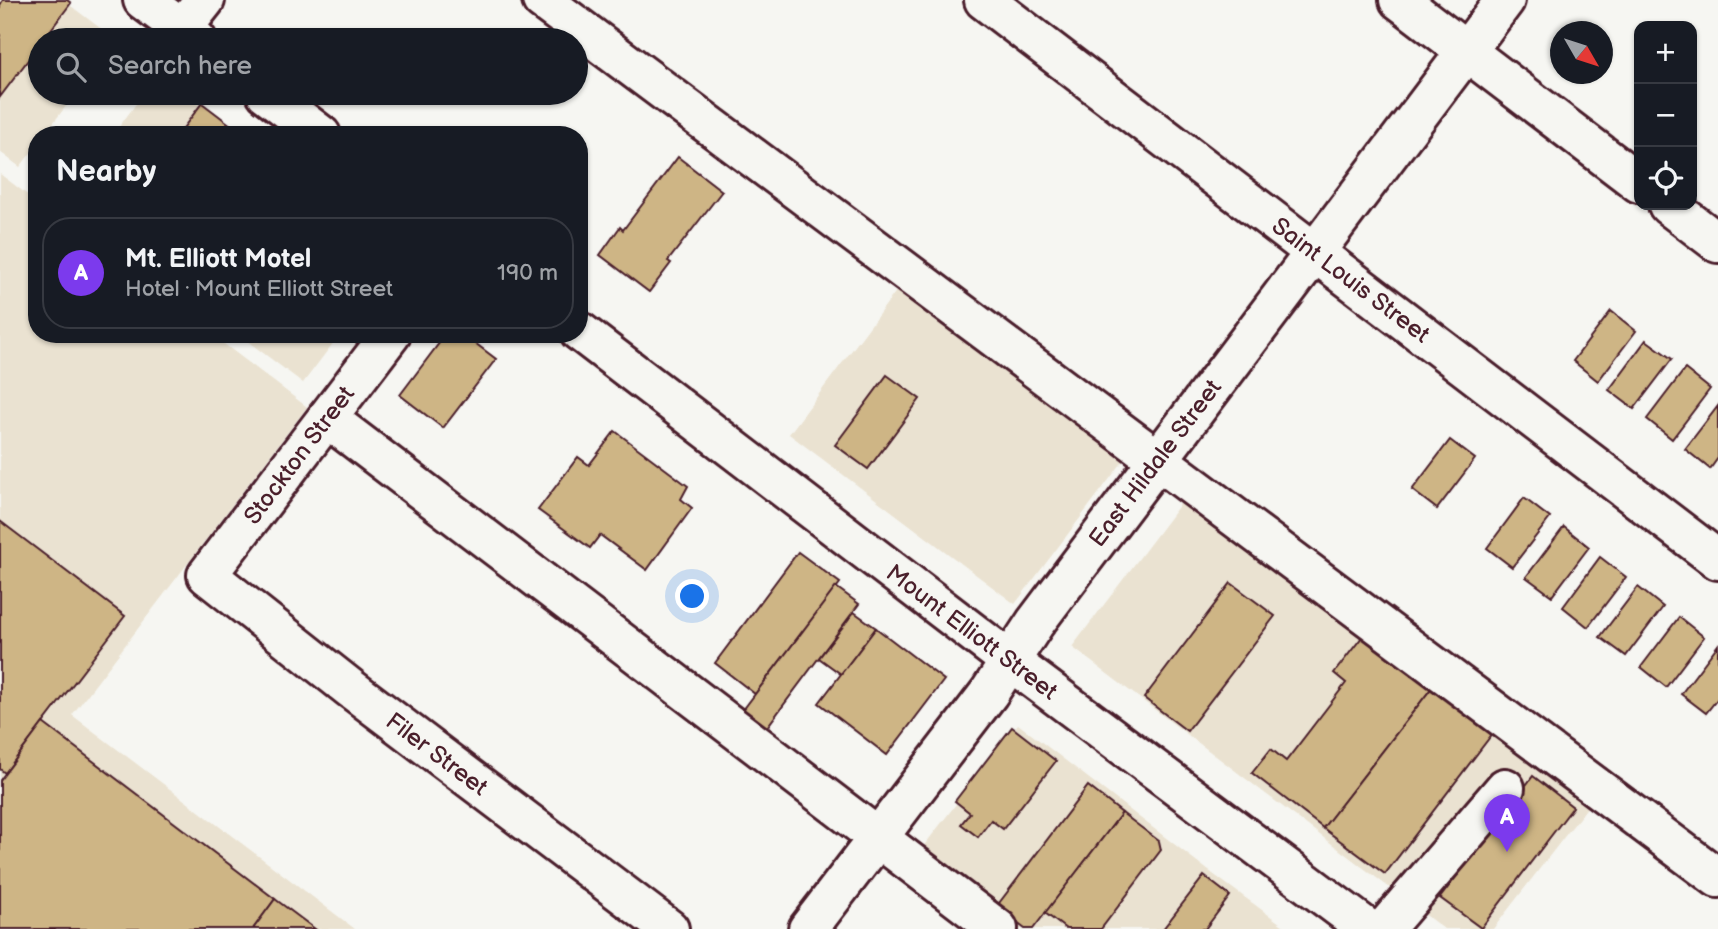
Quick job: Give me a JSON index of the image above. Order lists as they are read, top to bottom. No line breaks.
{"streets":{"street":["Saint Louis Street","Stockton Street","East Hildale Street","Mount Elliott Street","Filer Street"]},"crossings":[["Saint Louis Street","East Hildale Street"],["Stockton Street","Filer Street"],["East Hildale Street","Mount Elliott Street"]],"north":"bottom right","page":{"map_buttons":["+","−"],"search":"Search here","heading":"Nearby","list":[{"mark":"A","name":"Mt. Elliott Motel","note":"Hotel · Mount Elliott Street","value":"190 m"}],"pins":"A"}}
